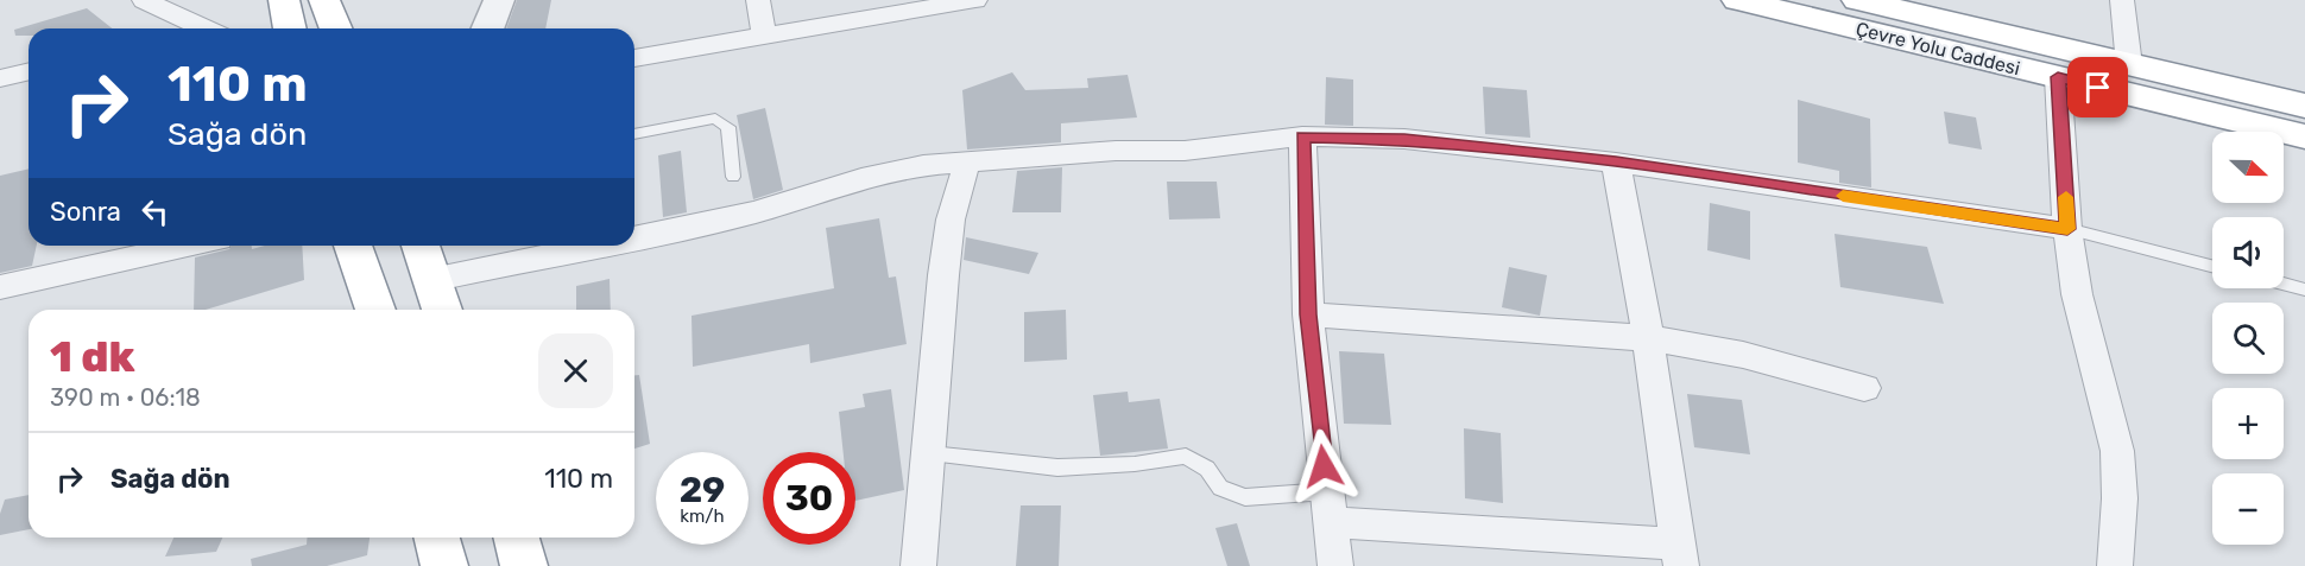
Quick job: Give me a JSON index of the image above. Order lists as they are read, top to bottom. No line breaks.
{"streets":{"highway":["Çevre Yolu Caddesi"]},"north":"right","page":{"turn":["110 m","Sağa dön"],"map_buttons":["+","−"],"then":"Sonra","heading":["1 dk","390 m · 06:18"],"list":[{"name":"Sağa dön","value":"110 m"}],"speed":"29 km/h","limit":"30"}}
